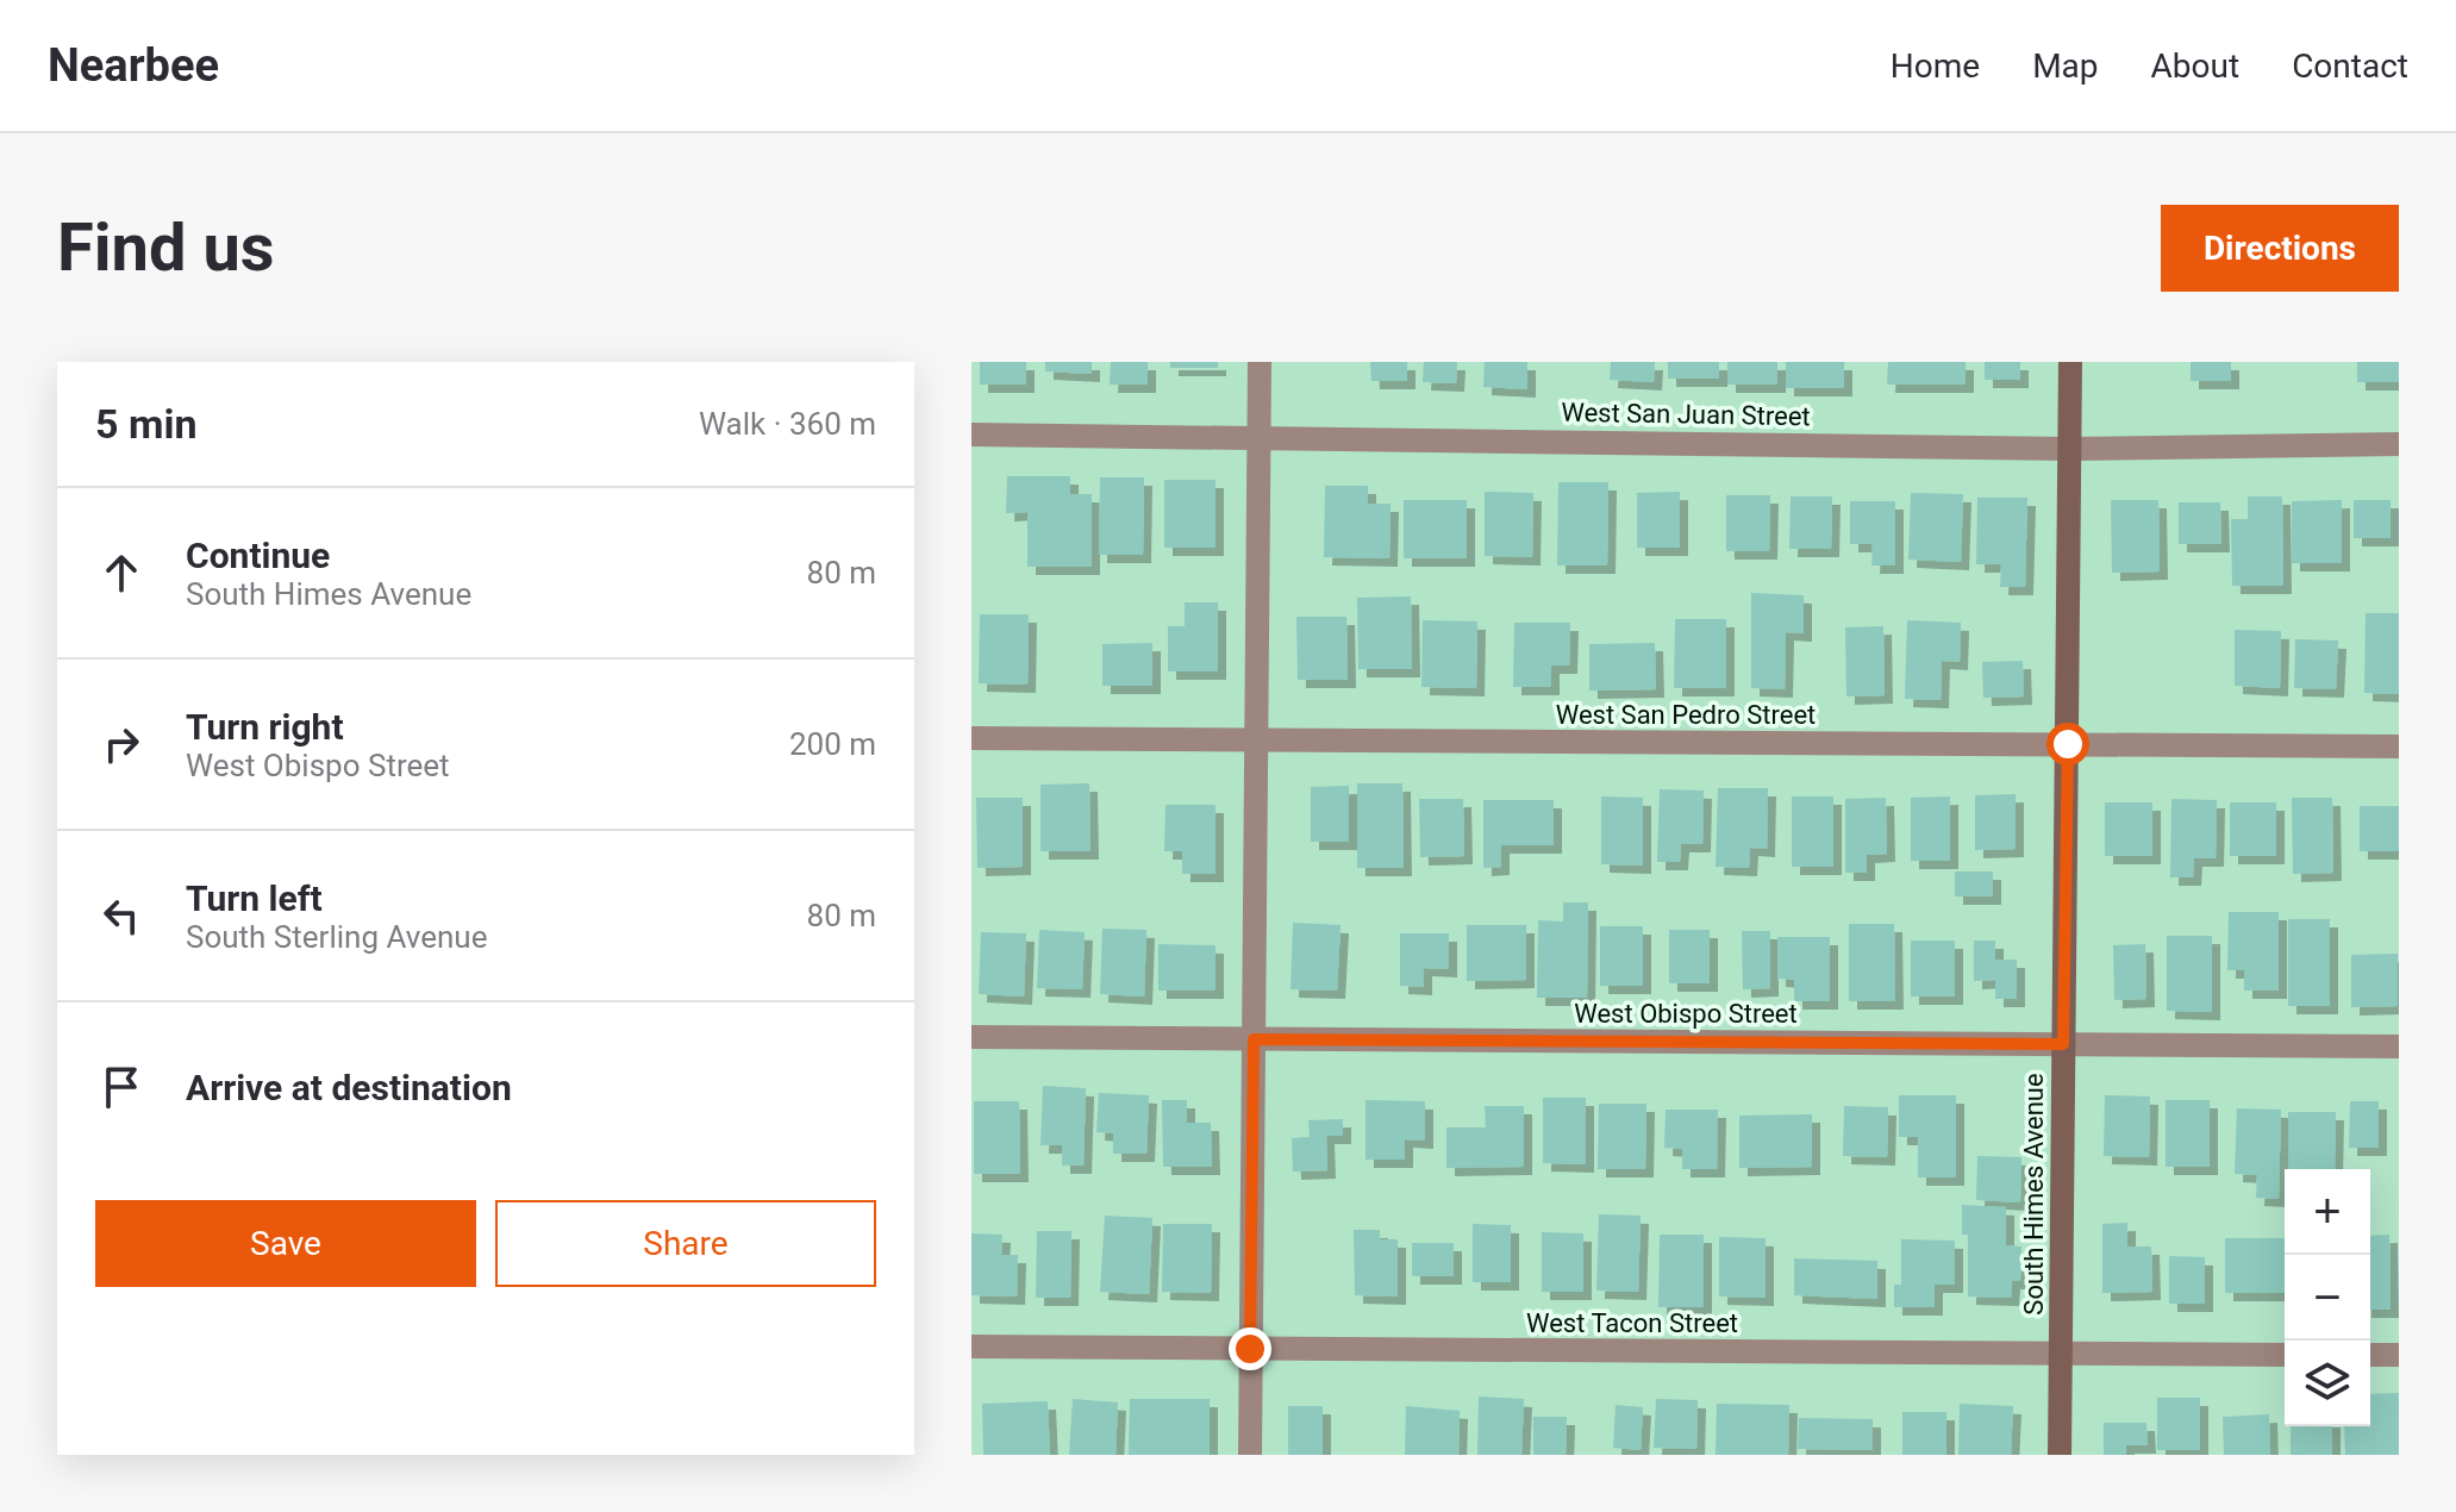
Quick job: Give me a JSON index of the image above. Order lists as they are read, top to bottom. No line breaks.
{"streets":{"street":["West San Juan Street","West San Pedro Street","West Obispo Street","South Himes Avenue","West Tacon Street"]},"crossings":[["West San Juan Street","South Himes Avenue"],["West San Pedro Street","South Himes Avenue"],["West Obispo Street","South Himes Avenue"],["South Himes Avenue","West Tacon Street"]],"page":{"header":"Nearbee","nav":["Home","Map","About","Contact"],"buttons":["Directions",["Save","Share"]],"title":"Find us","heading":["5 min","Walk · 360 m"],"list":[["Continue","South Himes Avenue","80 m"],["Turn right","West Obispo Street","200 m"],["Turn left","South Sterling Avenue","80 m"],"Arrive at destination"],"map_buttons":["+","−"]}}
